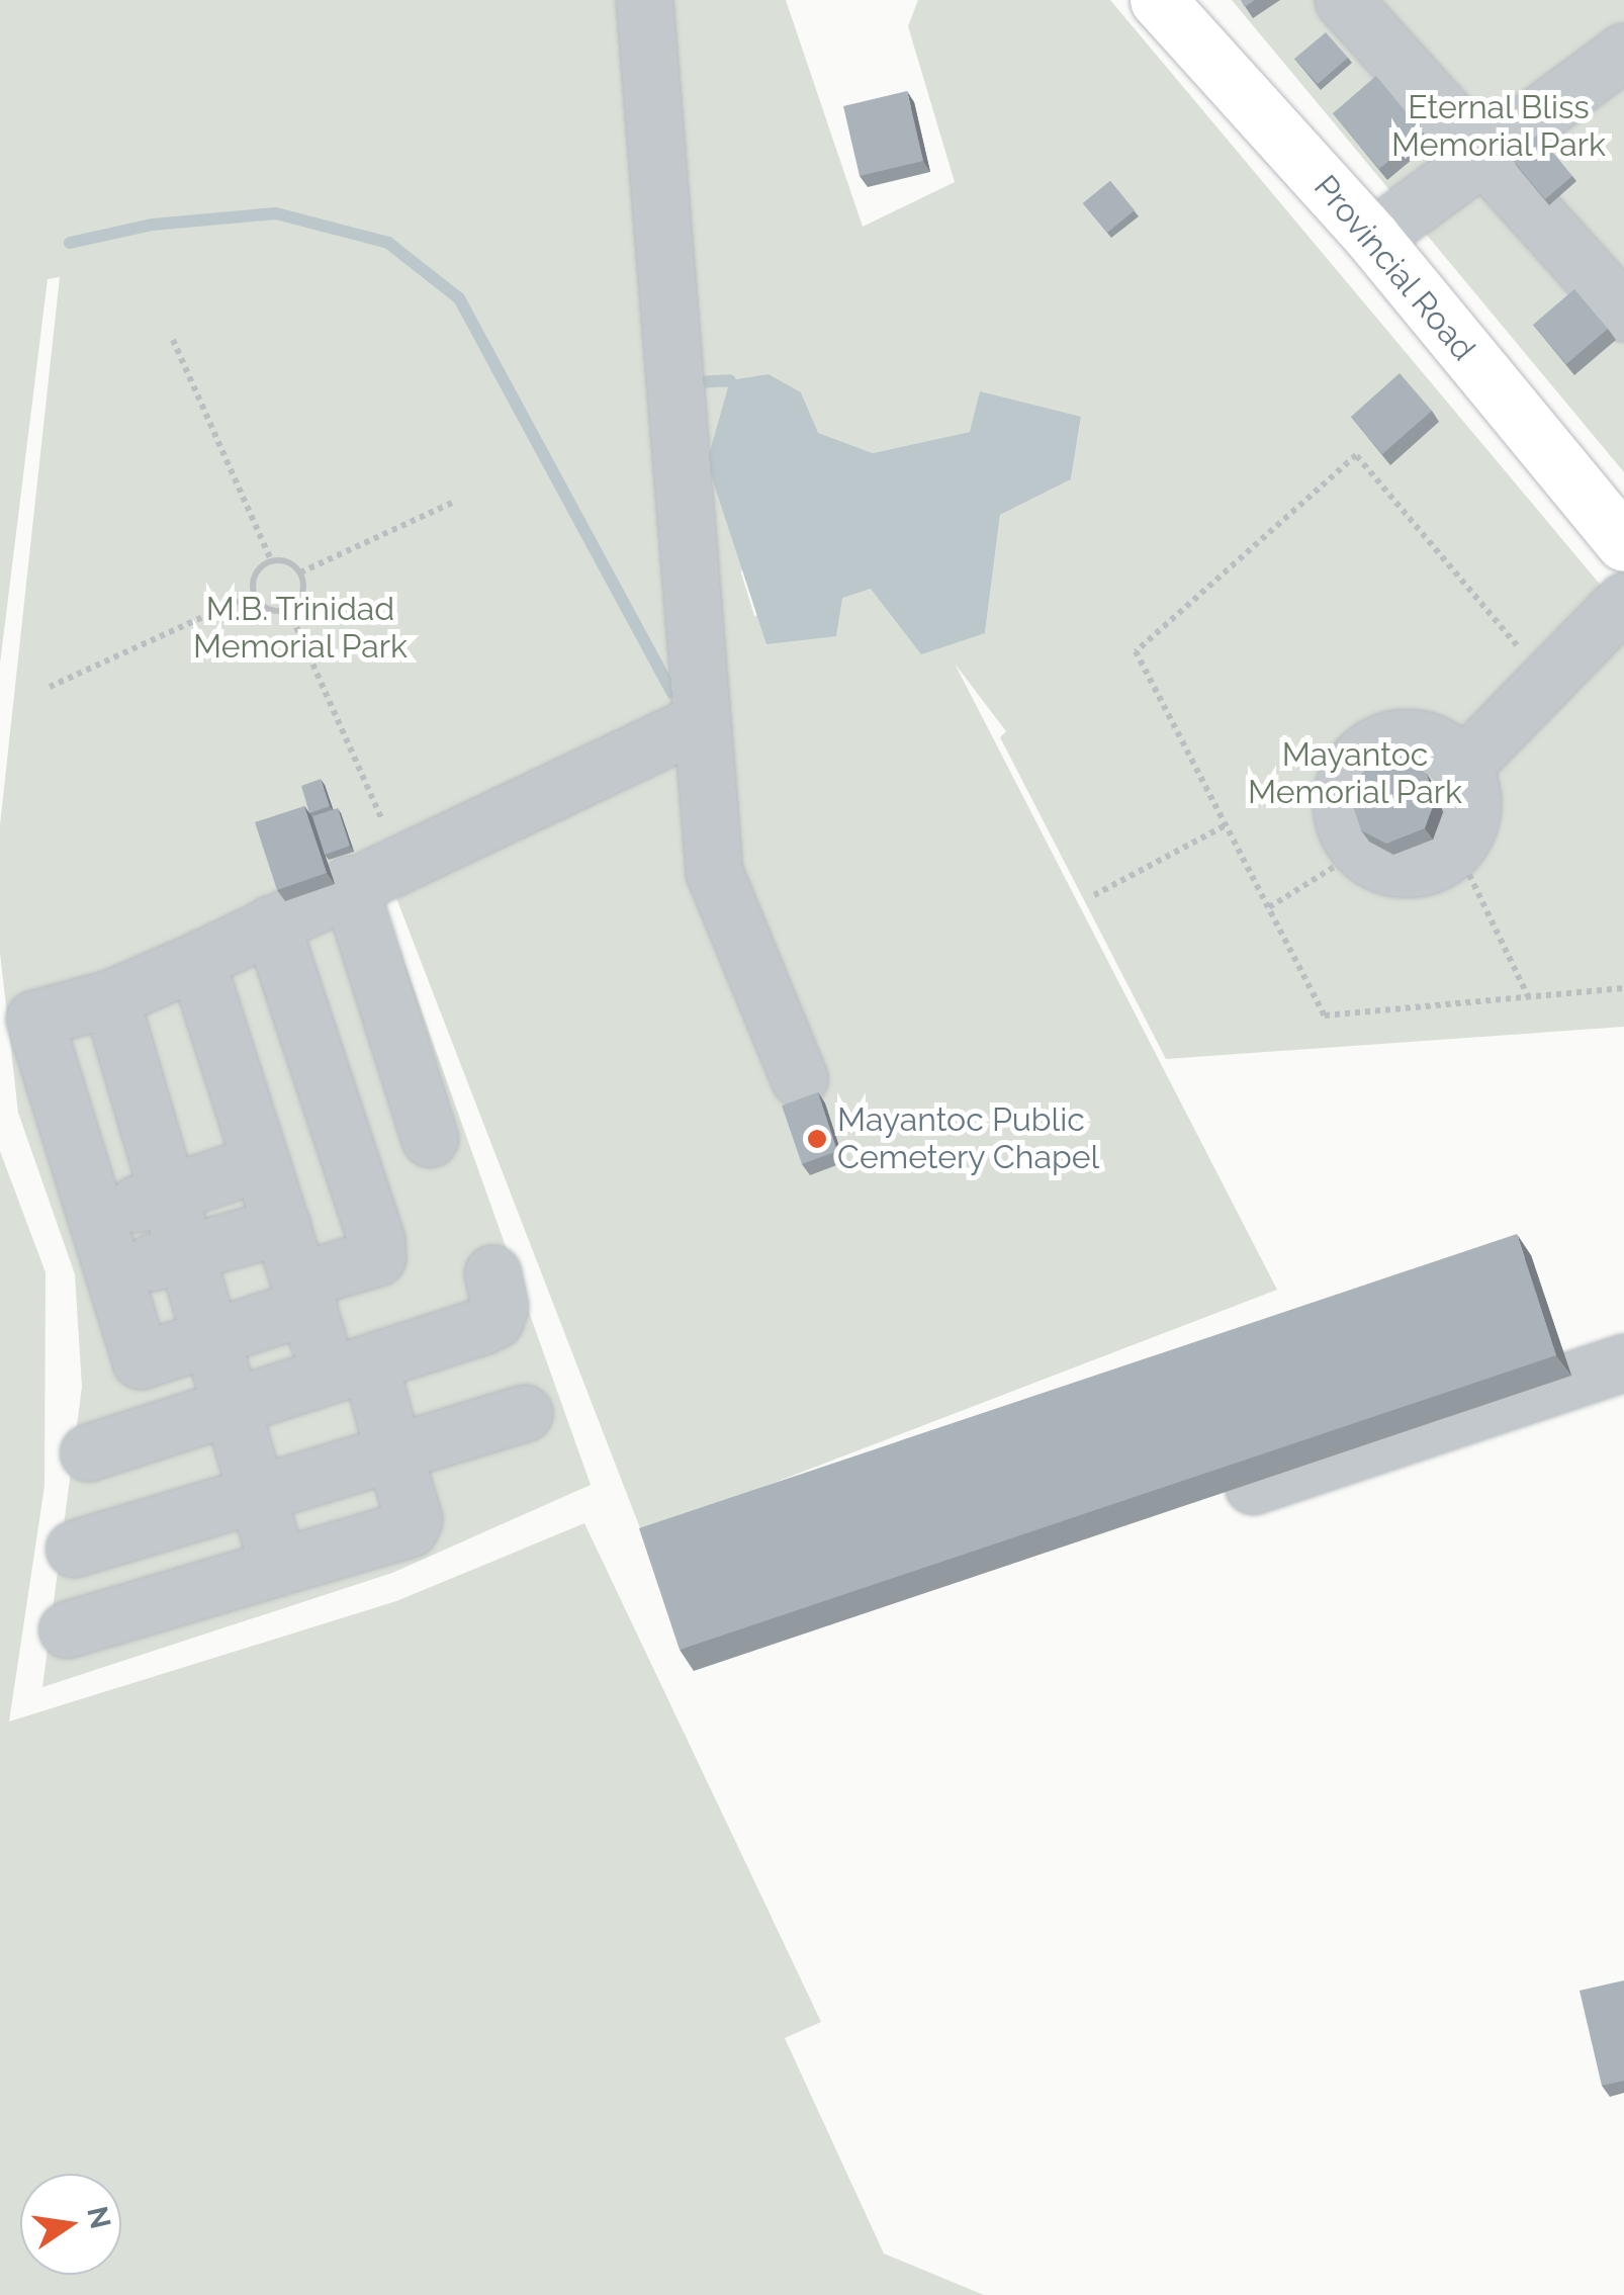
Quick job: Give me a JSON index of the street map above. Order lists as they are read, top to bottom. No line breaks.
{"streets":{"main road":["Provincial Road"]},"parks":["Eternal Bliss Memorial Park","M.B. Trinidad Memorial Park","Mayantoc Memorial Park"],"places":["Mayantoc Public Cemetery Chapel"],"north":"right"}
